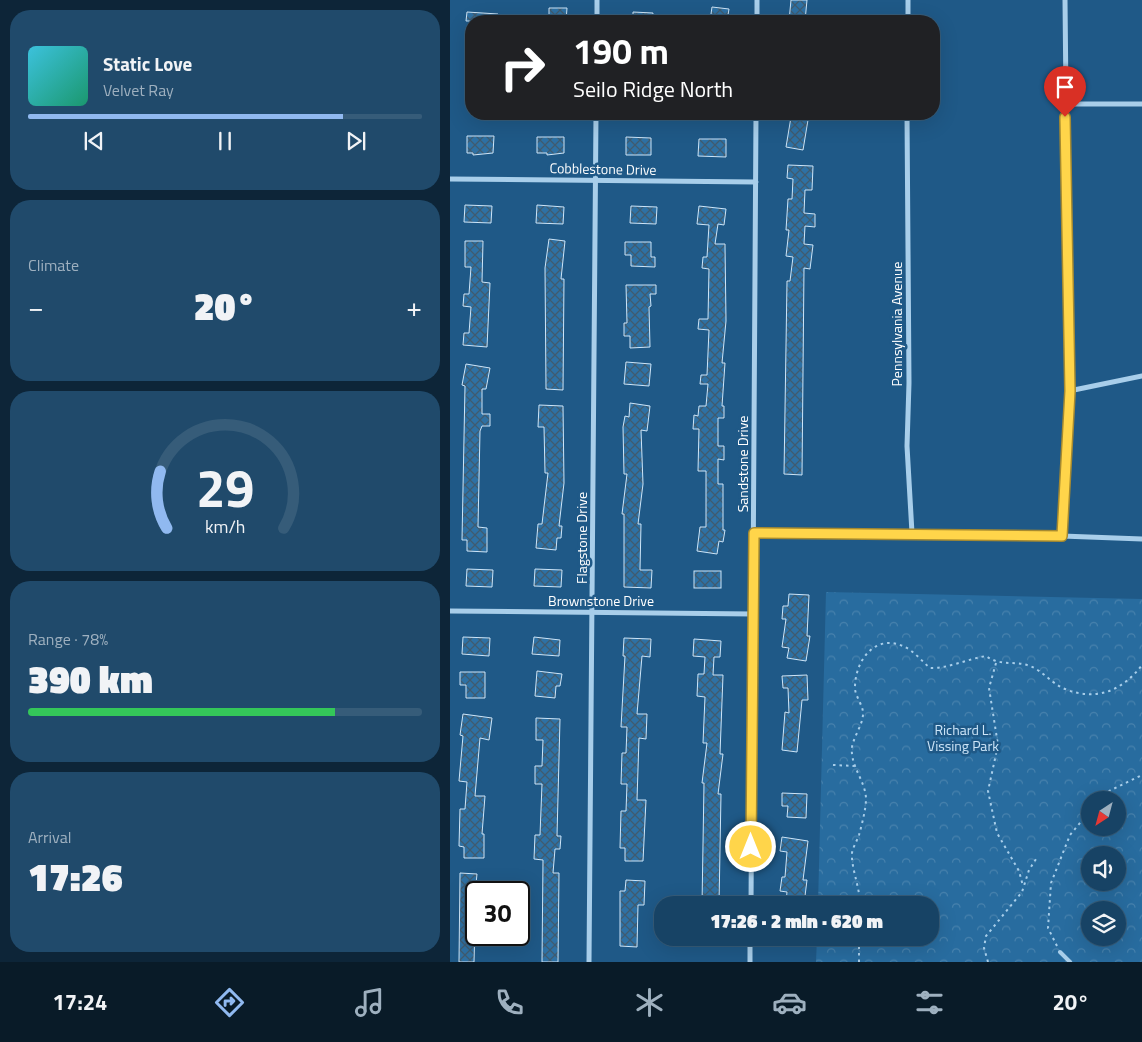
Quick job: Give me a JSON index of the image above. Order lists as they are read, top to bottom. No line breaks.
{"streets":{"street":["Cobblestone Drive","Pennsylvania Avenue","Sandstone Drive","Flagstone Drive","Brownstone Drive"]},"crossings":[["Cobblestone Drive","Sandstone Drive"],["Cobblestone Drive","Flagstone Drive"],["Sandstone Drive","Brownstone Drive"],["Flagstone Drive","Brownstone Drive"]],"parks":["Richard L. Vissing Park"],"north":"bottom left","page":{"turn":["190 m","Seilo Ridge North"],"song":["Static Love","Velvet Ray"],"tile":["Climate",["Range · 78%","390 km"],["Arrival","17:26"]],"heat":["−","20°","+"],"limit":"30","trip":"17:26 · 2 min · 620 m","tabs":["17:24","20°"],"gauge":["29","km/h"]}}
